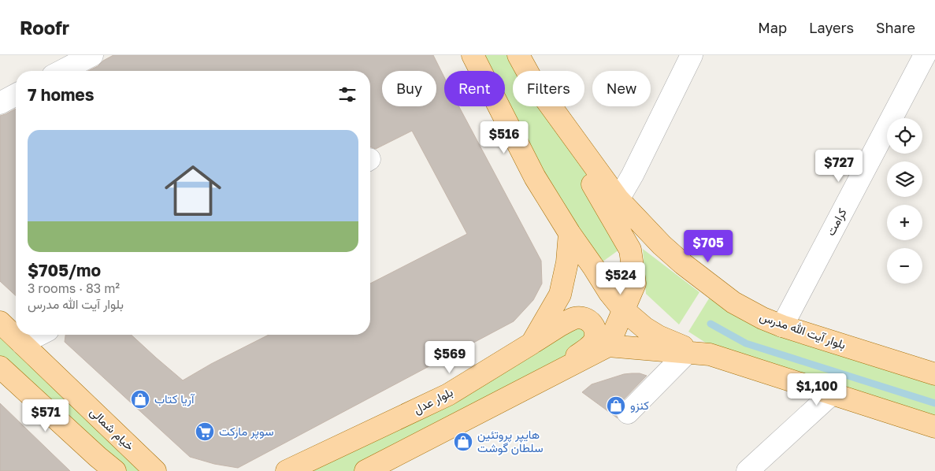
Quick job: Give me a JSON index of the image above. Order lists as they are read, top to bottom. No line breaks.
{"streets":{"main road":["بلوار آیت الله مدرس","بلوار عدل","خیام شمالی"],"street":["کرامت"]},"crossings":[["کرامت","بلوار آیت الله مدرس"]],"places":{"shop":["آریا کتاب","کنزو","هایپر پروتئین سلطان گوشت"],"supermarket":["سوپر مارکت"]},"page":{"header":"Roofr","nav":["Map","Layers","Share"],"chip":["Buy","Rent","Filters","New"],"heading":"7 homes","map_buttons":["+","−"],"list":[{"name":"$705/mo","note":"3 rooms · 83 m² · بلوار آیت الله مدرس"}],"price":["$516","$727","$705","$524","$569","$1,100","$571"]}}
